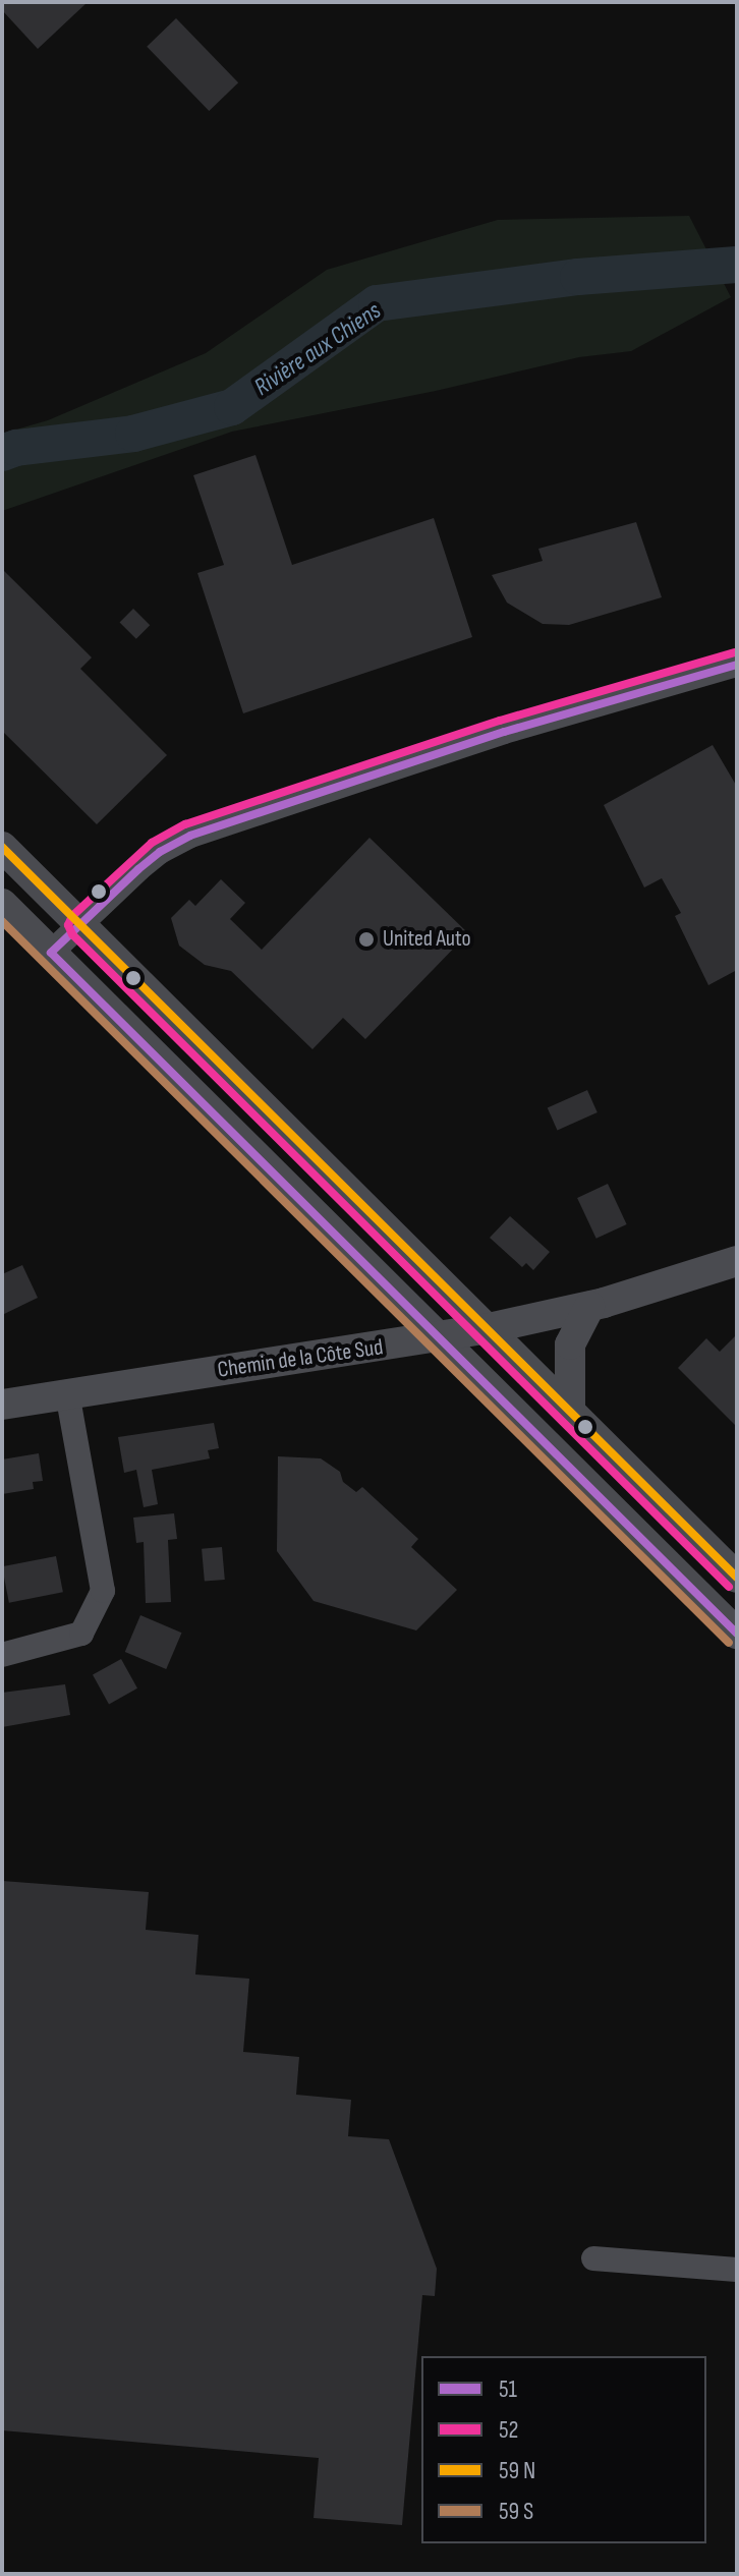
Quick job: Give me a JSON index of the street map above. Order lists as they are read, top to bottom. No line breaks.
{"streets":{"street":["Chemin de la Côte Sud"]},"water":["Rivière aux Chiens"],"places":["United Auto"],"lines":["transit line 52","transit line 51"],"legend":["51","52","59 N","59 S"]}
